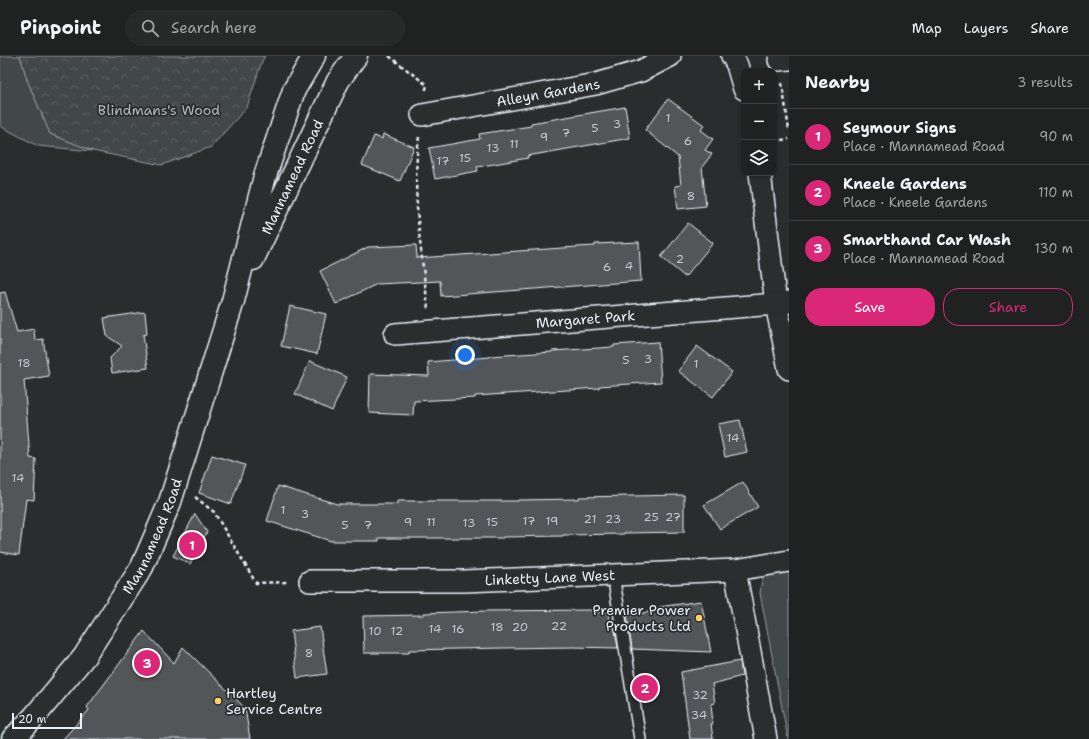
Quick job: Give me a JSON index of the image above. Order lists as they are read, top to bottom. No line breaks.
{"streets":{"main road":["Mannamead Road"],"street":["Alleyn Gardens","Margaret Park","Linketty Lane West"]},"parks":["Blindmans's Wood"],"places":["Premier Power Products Ltd","Hartley Service Centre"],"house_numbers":["1","3","5","7","9","6","11","13","15","17","8","2","4","6","3","5","18","1","14","14","1","3","25","27","21","23","17","19","9","11","15","13","5","7","22","18","20","14","16","10","12","8","32","34"],"scale_bar":"20 m","page":{"header":"Pinpoint","search":"Search here","nav":["Map","Layers","Share"],"heading":["Nearby","3 results"],"map_buttons":["+","−"],"list":[{"mark":"1","name":"Seymour Signs","note":"Place · Mannamead Road","value":"90 m"},{"mark":"2","name":"Kneele Gardens","note":"Place · Kneele Gardens","value":"110 m"},{"mark":"3","name":"Smarthand Car Wash","note":"Place · Mannamead Road","value":"130 m"}],"buttons":["Save","Share"],"pins":["1","3","2"],"scale":"20 m"}}
